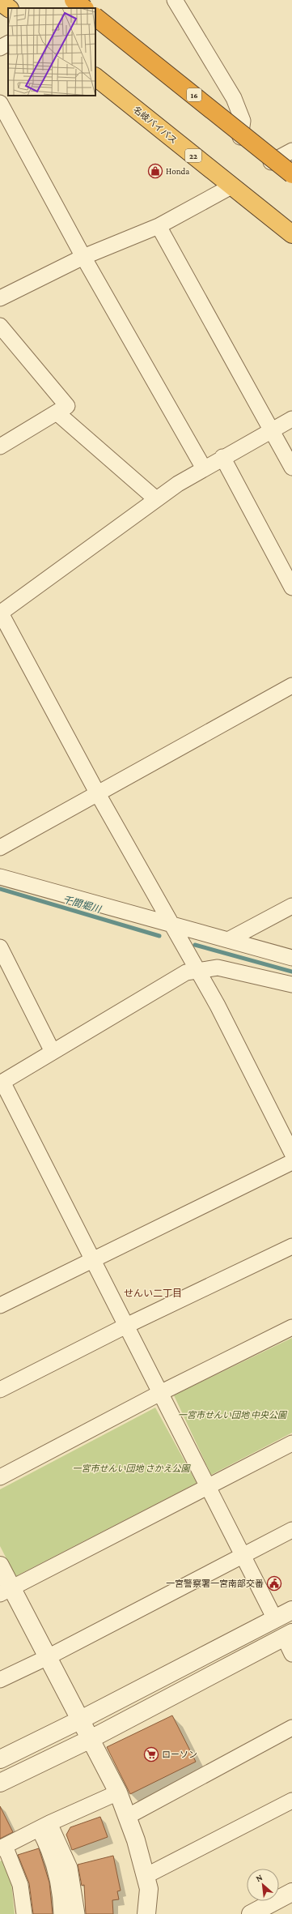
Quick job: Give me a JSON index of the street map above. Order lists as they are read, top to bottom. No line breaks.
{"streets":{"highway":["16","名岐バイパス","22"]},"districts":["せんい二丁目"],"water":["千間堀川"],"parks":["一宮市せんい団地 中央公園","一宮市せんい団地 さかえ公園"],"places":{"shop":["Honda"],"public building":["一宮警察署一宮南部交番"],"supermarket":["ローソン"]},"north":"top left"}
